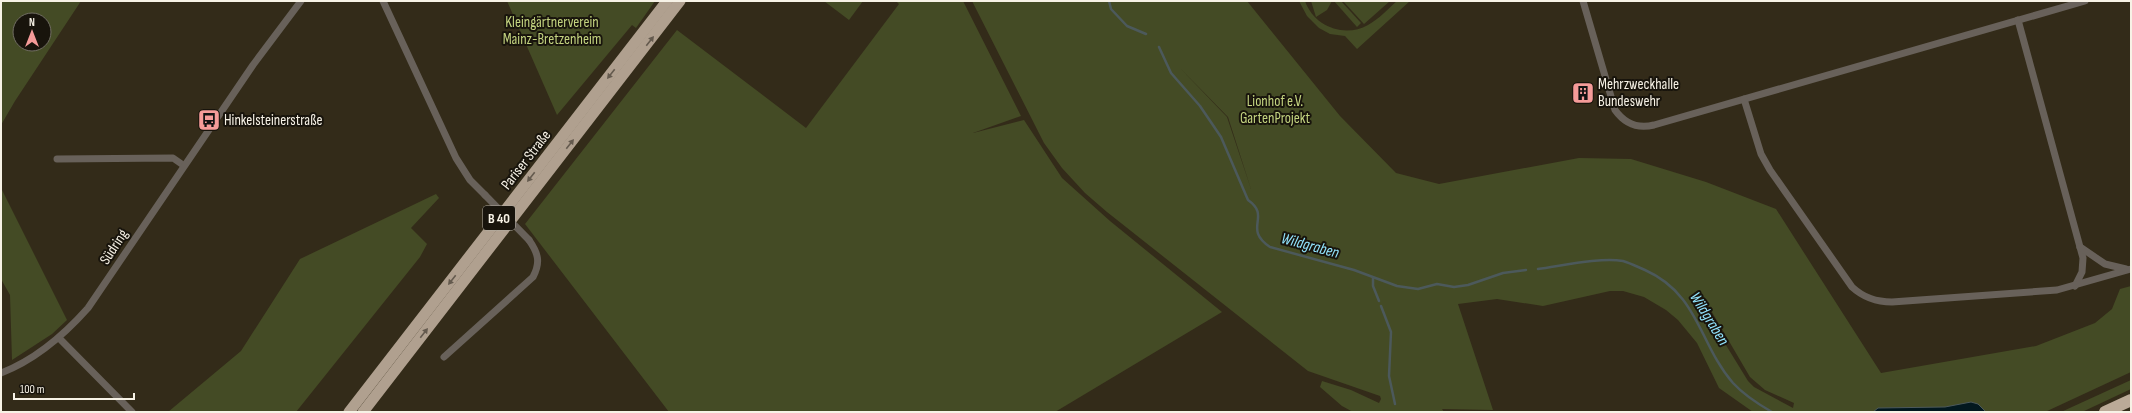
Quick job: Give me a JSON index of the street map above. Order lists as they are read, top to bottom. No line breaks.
{"streets":{"highway":["Pariser Straße","B 40"],"street":["Südring"]},"crossings":[["Pariser Straße","B 40"]],"water":["Wildgraben"],"parks":["Kleingärtnerverein Mainz-Bretzenheim","Lionhof e.V. GartenProjekt"],"places":{"building":["Mehrzweckhalle Bundeswehr"],"bus stop":["Hinkelsteinerstraße"]},"scale_bar":"100 m","north":"top"}
